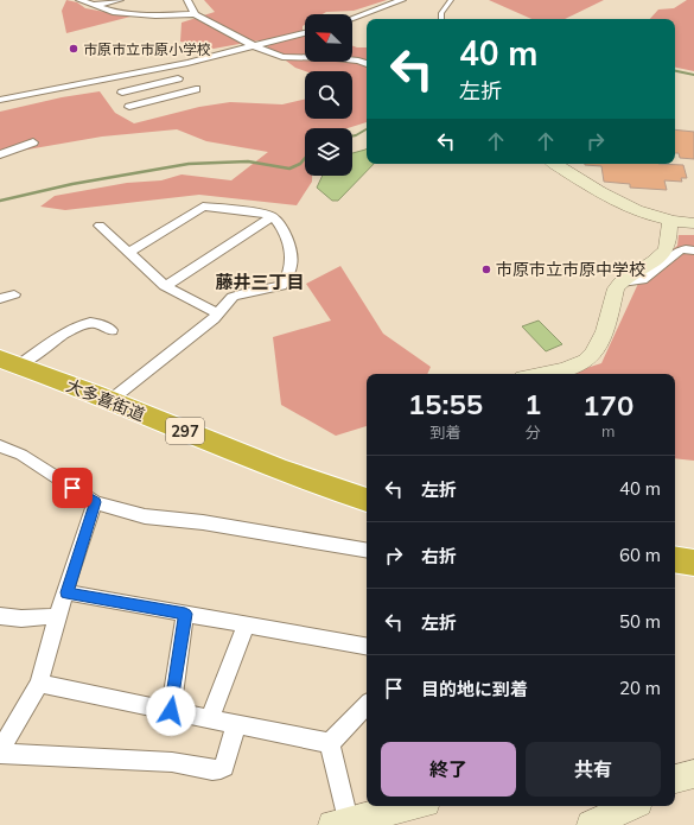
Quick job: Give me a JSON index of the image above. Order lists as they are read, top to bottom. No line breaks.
{"streets":{"highway":["大多喜街道","297"]},"districts":["藤井三丁目"],"places":["市原市立市原小学校","市原市立市原中学校"],"north":"top left","page":{"turn":["40 m","左折"],"eta":["15:55","到着","1","分","170","m"],"list":[{"name":"左折","value":"40 m"},{"name":"右折","value":"60 m"},{"name":"左折","value":"50 m"},{"name":"目的地に到着","value":"20 m"}],"buttons":["終了","共有"]}}
